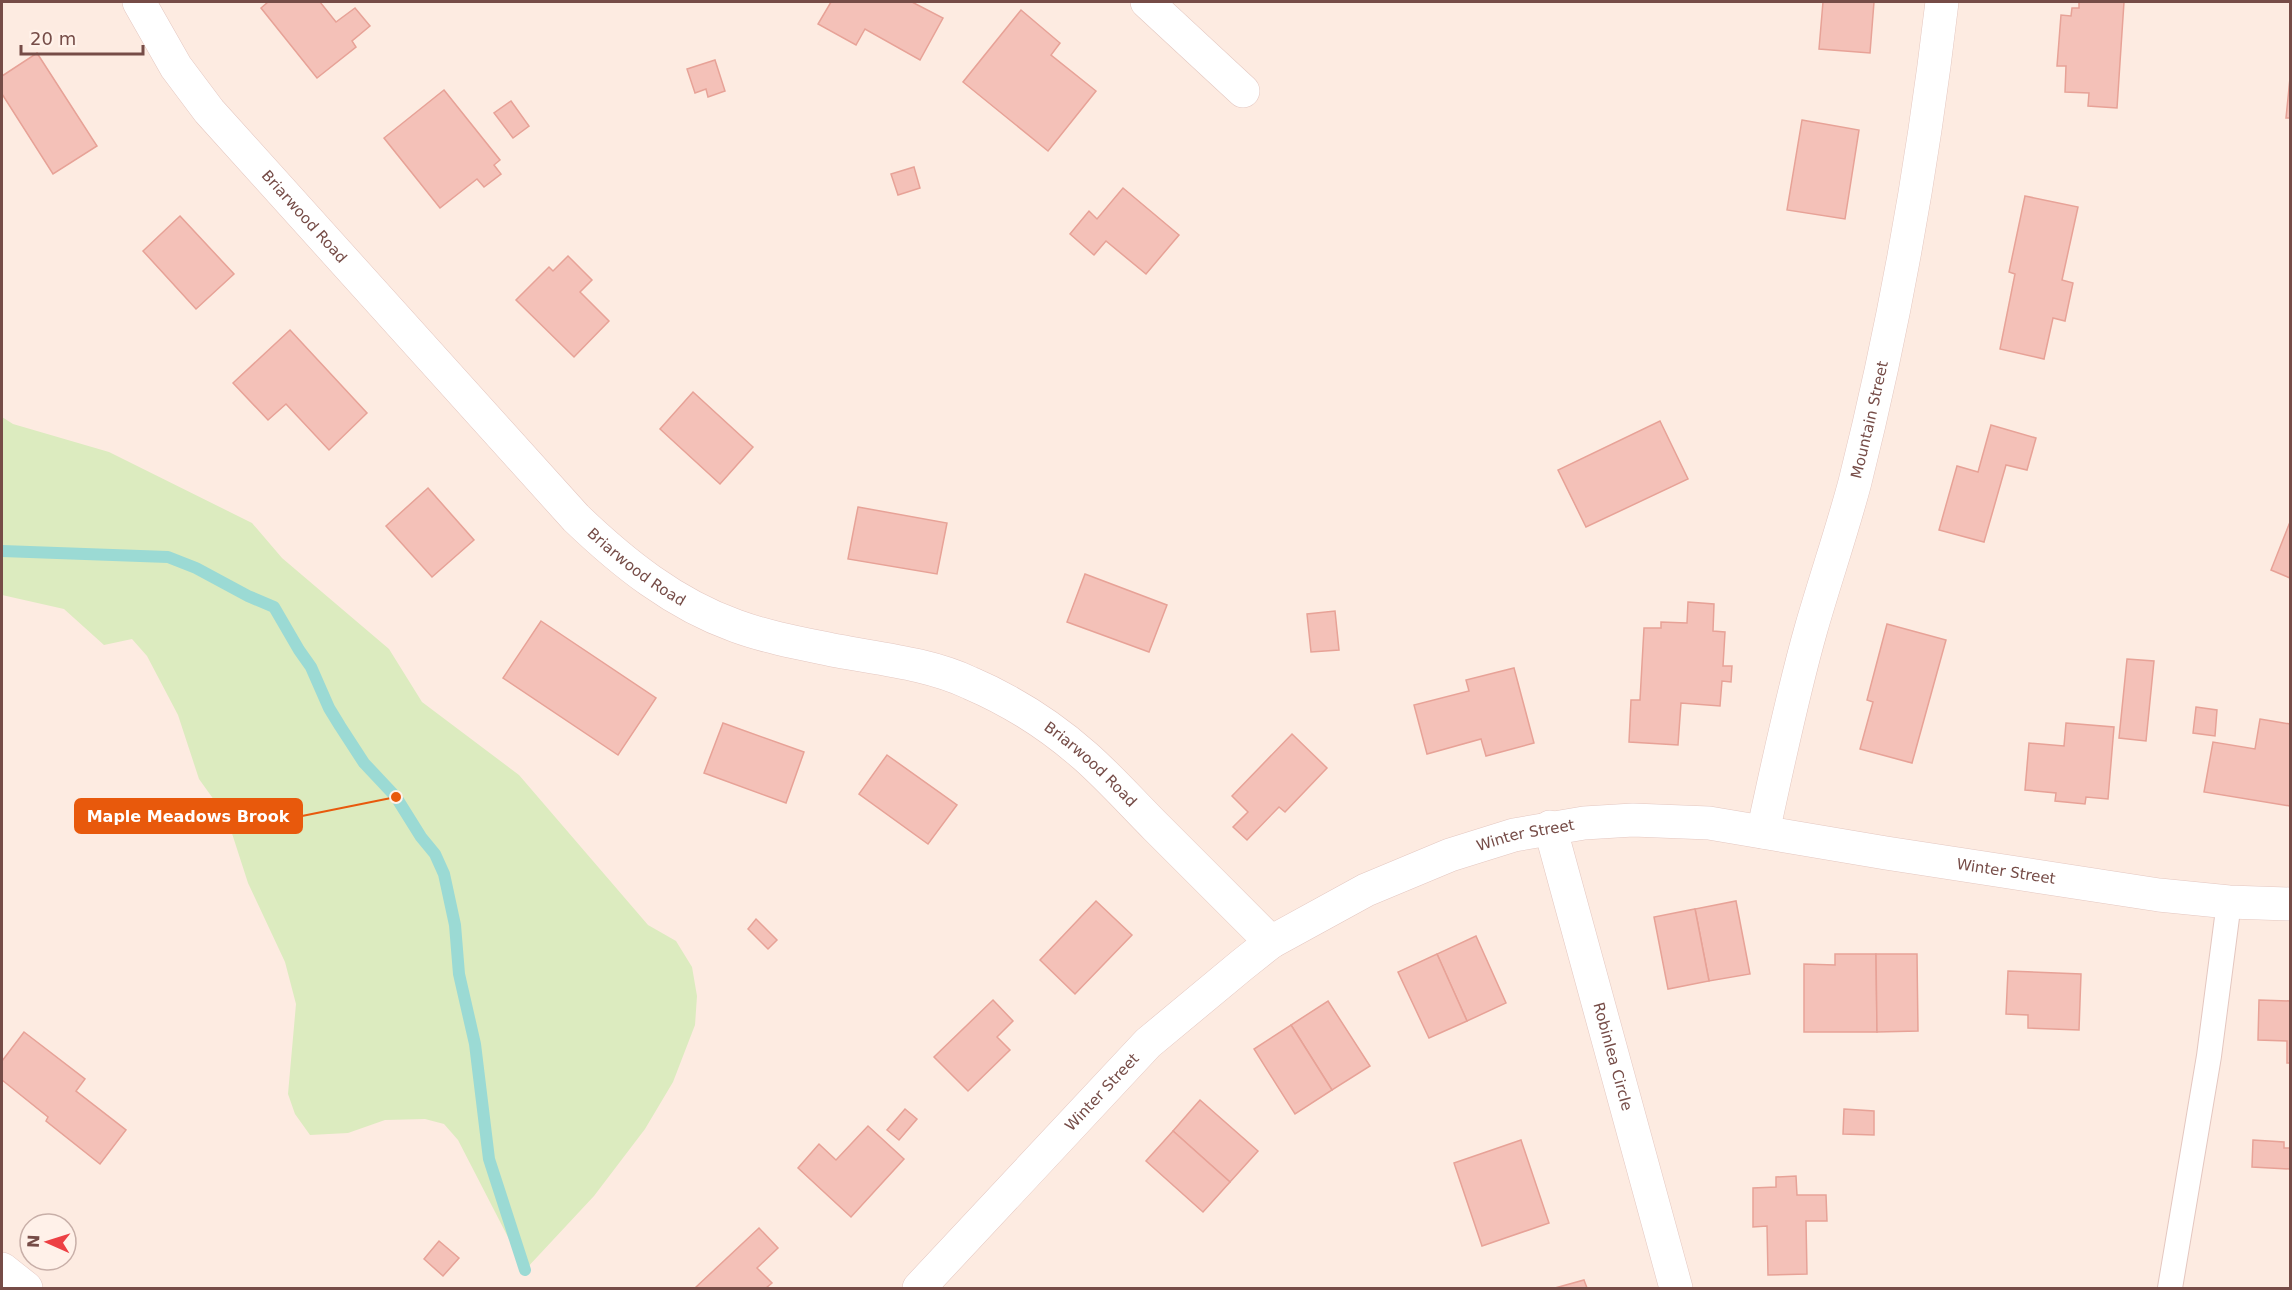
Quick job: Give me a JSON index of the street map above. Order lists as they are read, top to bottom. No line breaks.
{"streets":{"street":["Briarwood Road","Mountain Street","Winter Street","Robinlea Circle"]},"crossings":[["Briarwood Road","Winter Street"],["Mountain Street","Winter Street"],["Winter Street","Robinlea Circle"]],"places":["Maple Meadows Brook"],"scale_bar":"20 m","north":"left"}
